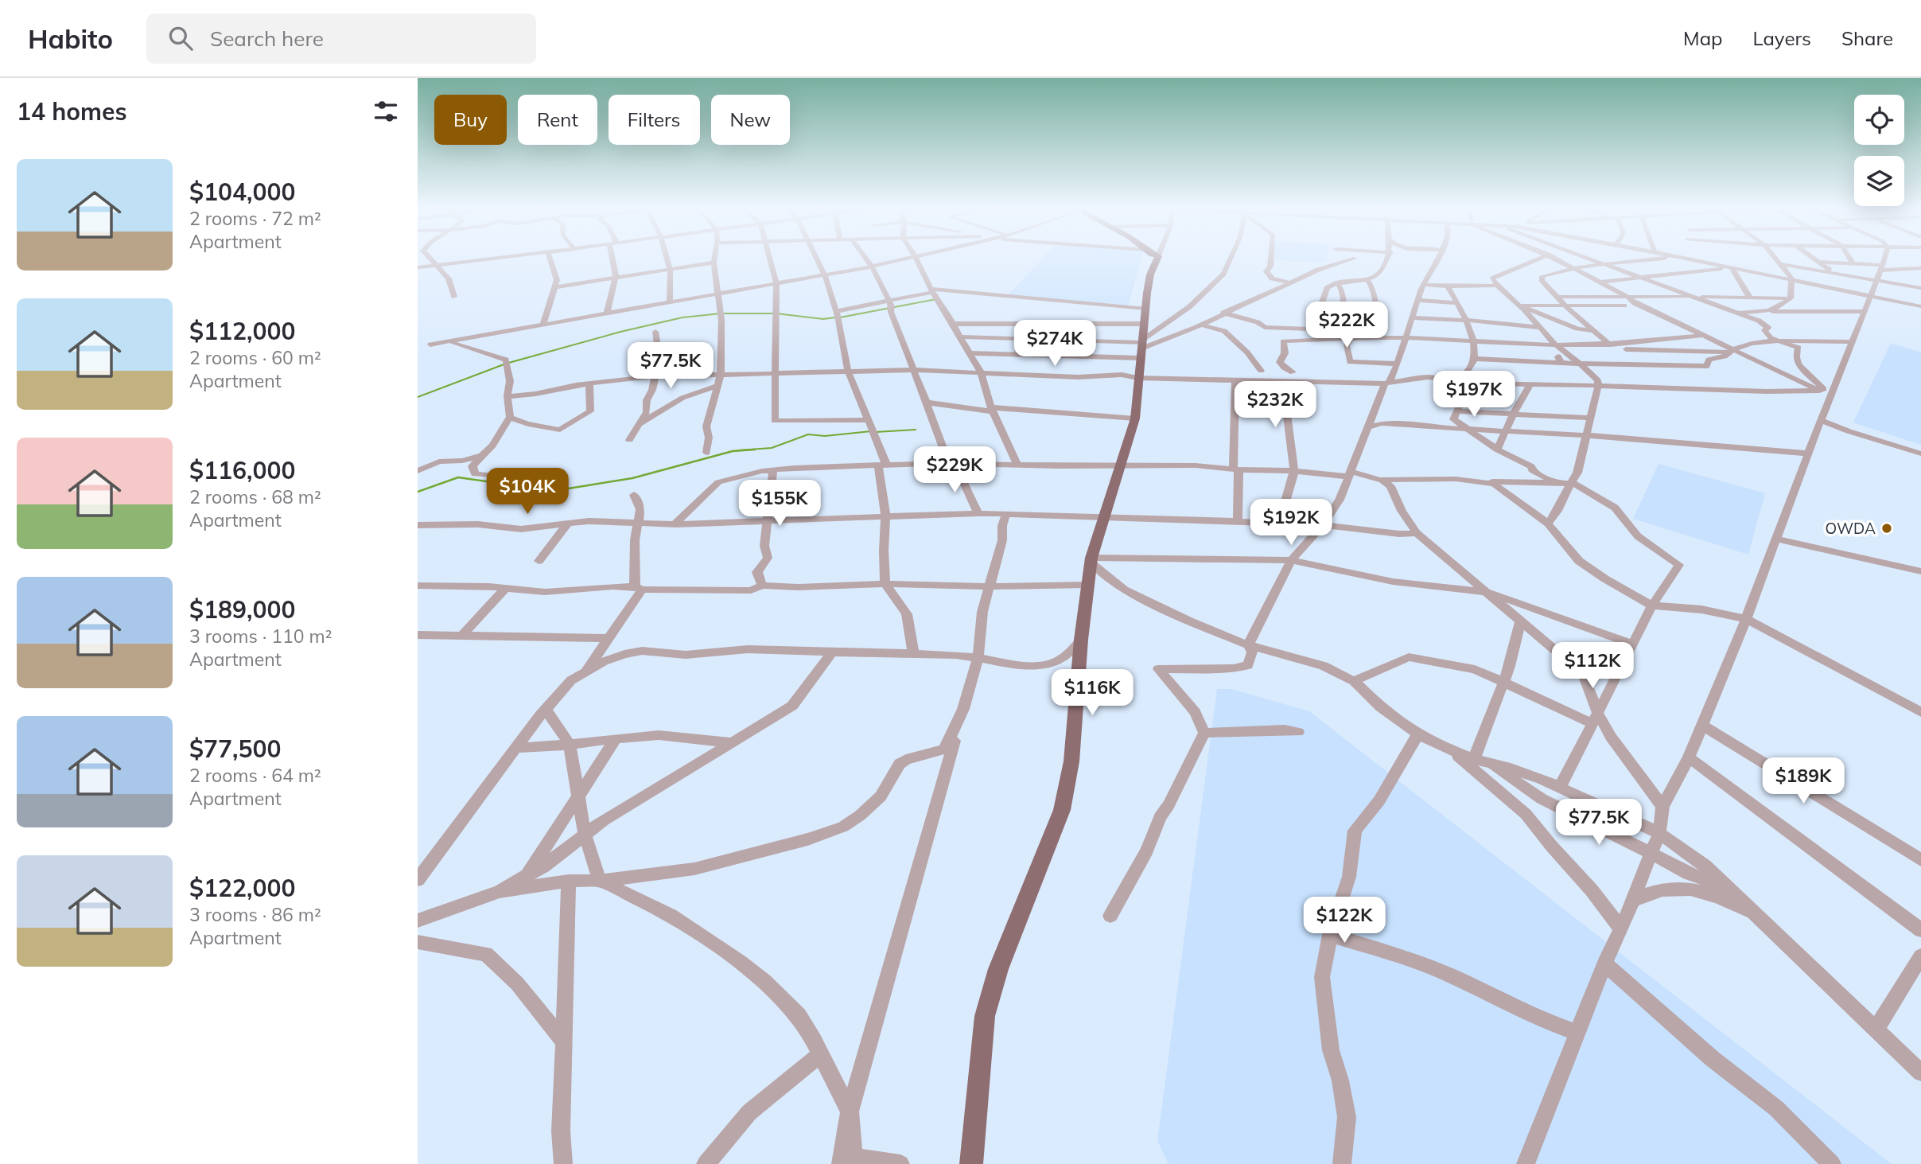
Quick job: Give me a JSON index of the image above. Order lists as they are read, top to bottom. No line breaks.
{"places":["OWDA"],"page":{"header":"Habito","search":"Search here","nav":["Map","Layers","Share"],"heading":"14 homes","chip":["Buy","Rent","Filters","New"],"list":[{"name":"$104,000","note":"2 rooms · 72 m² · Apartment"},{"name":"$112,000","note":"2 rooms · 60 m² · Apartment"},{"name":"$116,000","note":"2 rooms · 68 m² · Apartment"},{"name":"$189,000","note":"3 rooms · 110 m² · Apartment"},{"name":"$77,500","note":"2 rooms · 64 m² · Apartment"},{"name":"$122,000","note":"3 rooms · 86 m² · Apartment"}],"price":["$222K","$274K","$77.5K","$197K","$232K","$229K","$104K","$155K","$192K","$112K","$116K","$189K","$77.5K","$122K"]}}
